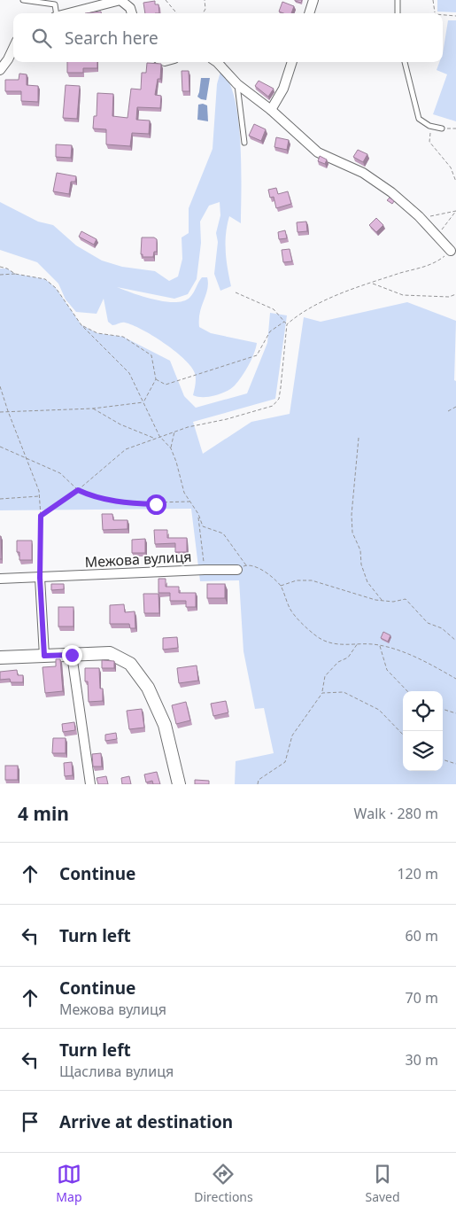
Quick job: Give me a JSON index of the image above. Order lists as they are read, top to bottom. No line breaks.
{"streets":{"street":["Межова вулиця"]},"page":{"search":"Search here","heading":["4 min","Walk · 280 m"],"list":[["Continue","120 m"],["Turn left","60 m"],["Continue","Межова вулиця","70 m"],["Turn left","Щаслива вулиця","30 m"],"Arrive at destination"],"nav":["Map","Directions","Saved"]}}
